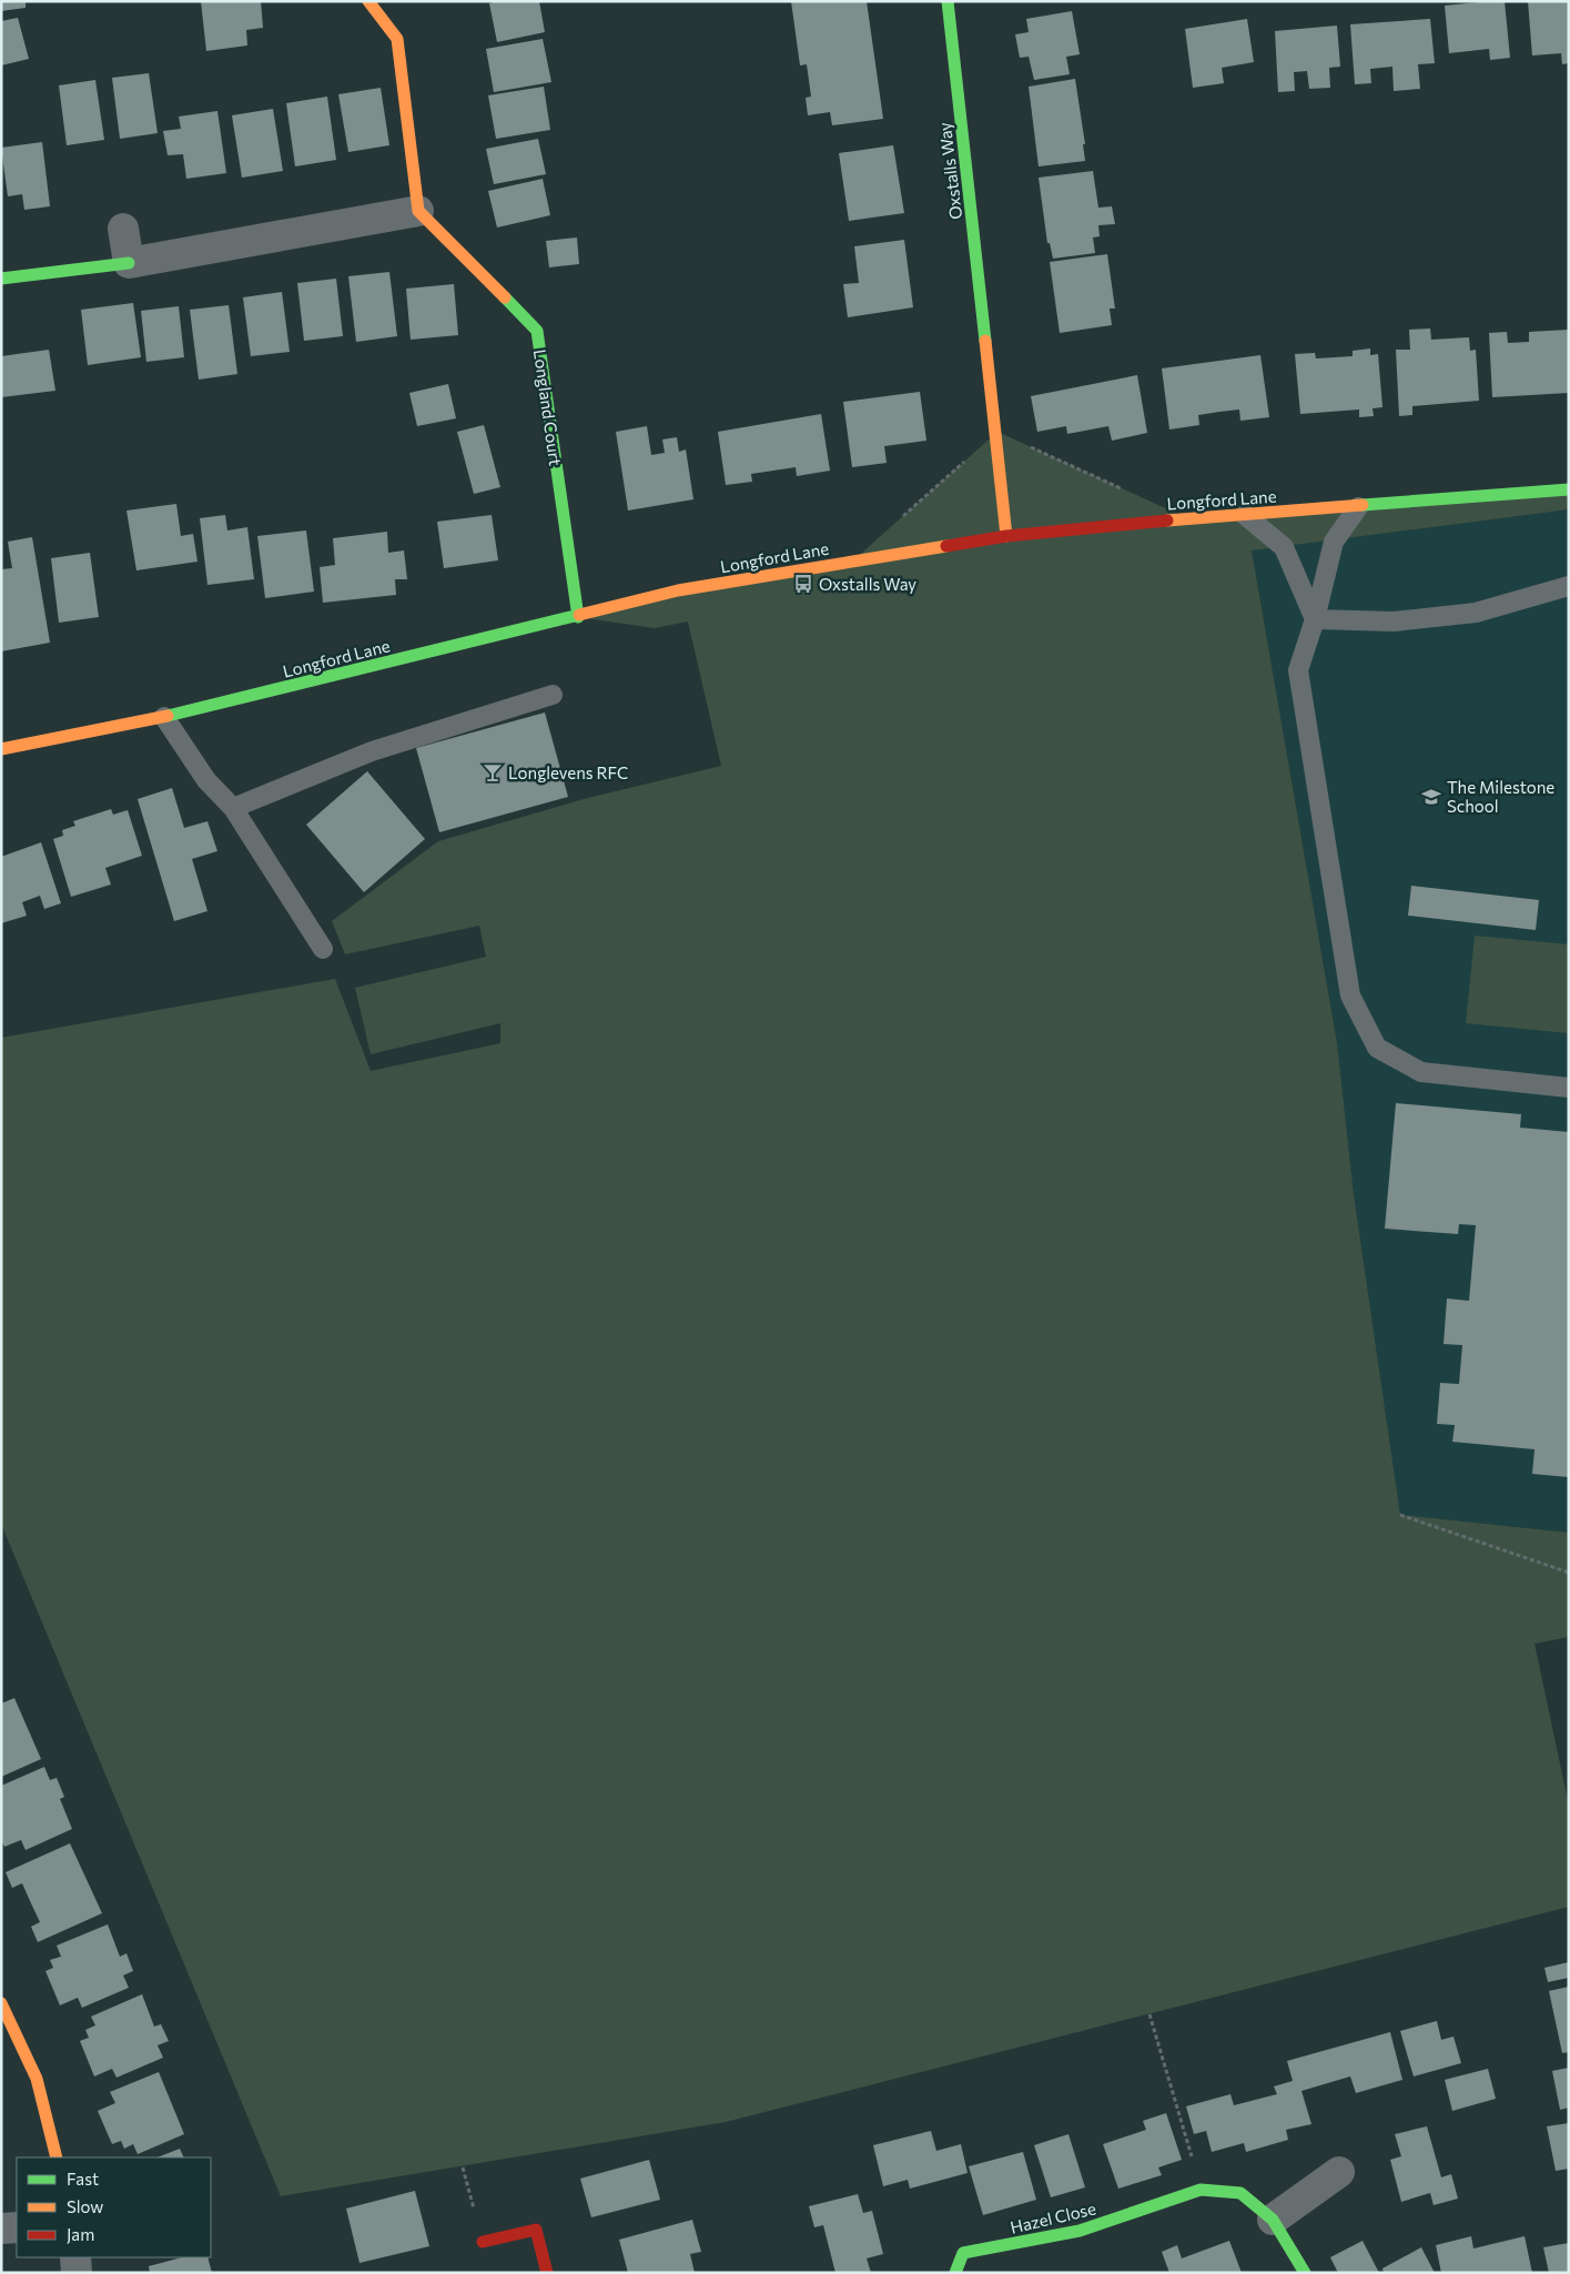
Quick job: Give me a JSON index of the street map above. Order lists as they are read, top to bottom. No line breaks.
{"streets":{"street":["Oxstalls Way","Longland Court","Longford Lane","Hazel Close"]},"crossings":[["Oxstalls Way","Longford Lane"],["Longland Court","Longford Lane"]],"places":{"bus stop":["Oxstalls Way"],"bar":["Longlevens RFC"],"school or university":["The Milestone School"]},"legend":["Fast","Slow","Jam"]}
